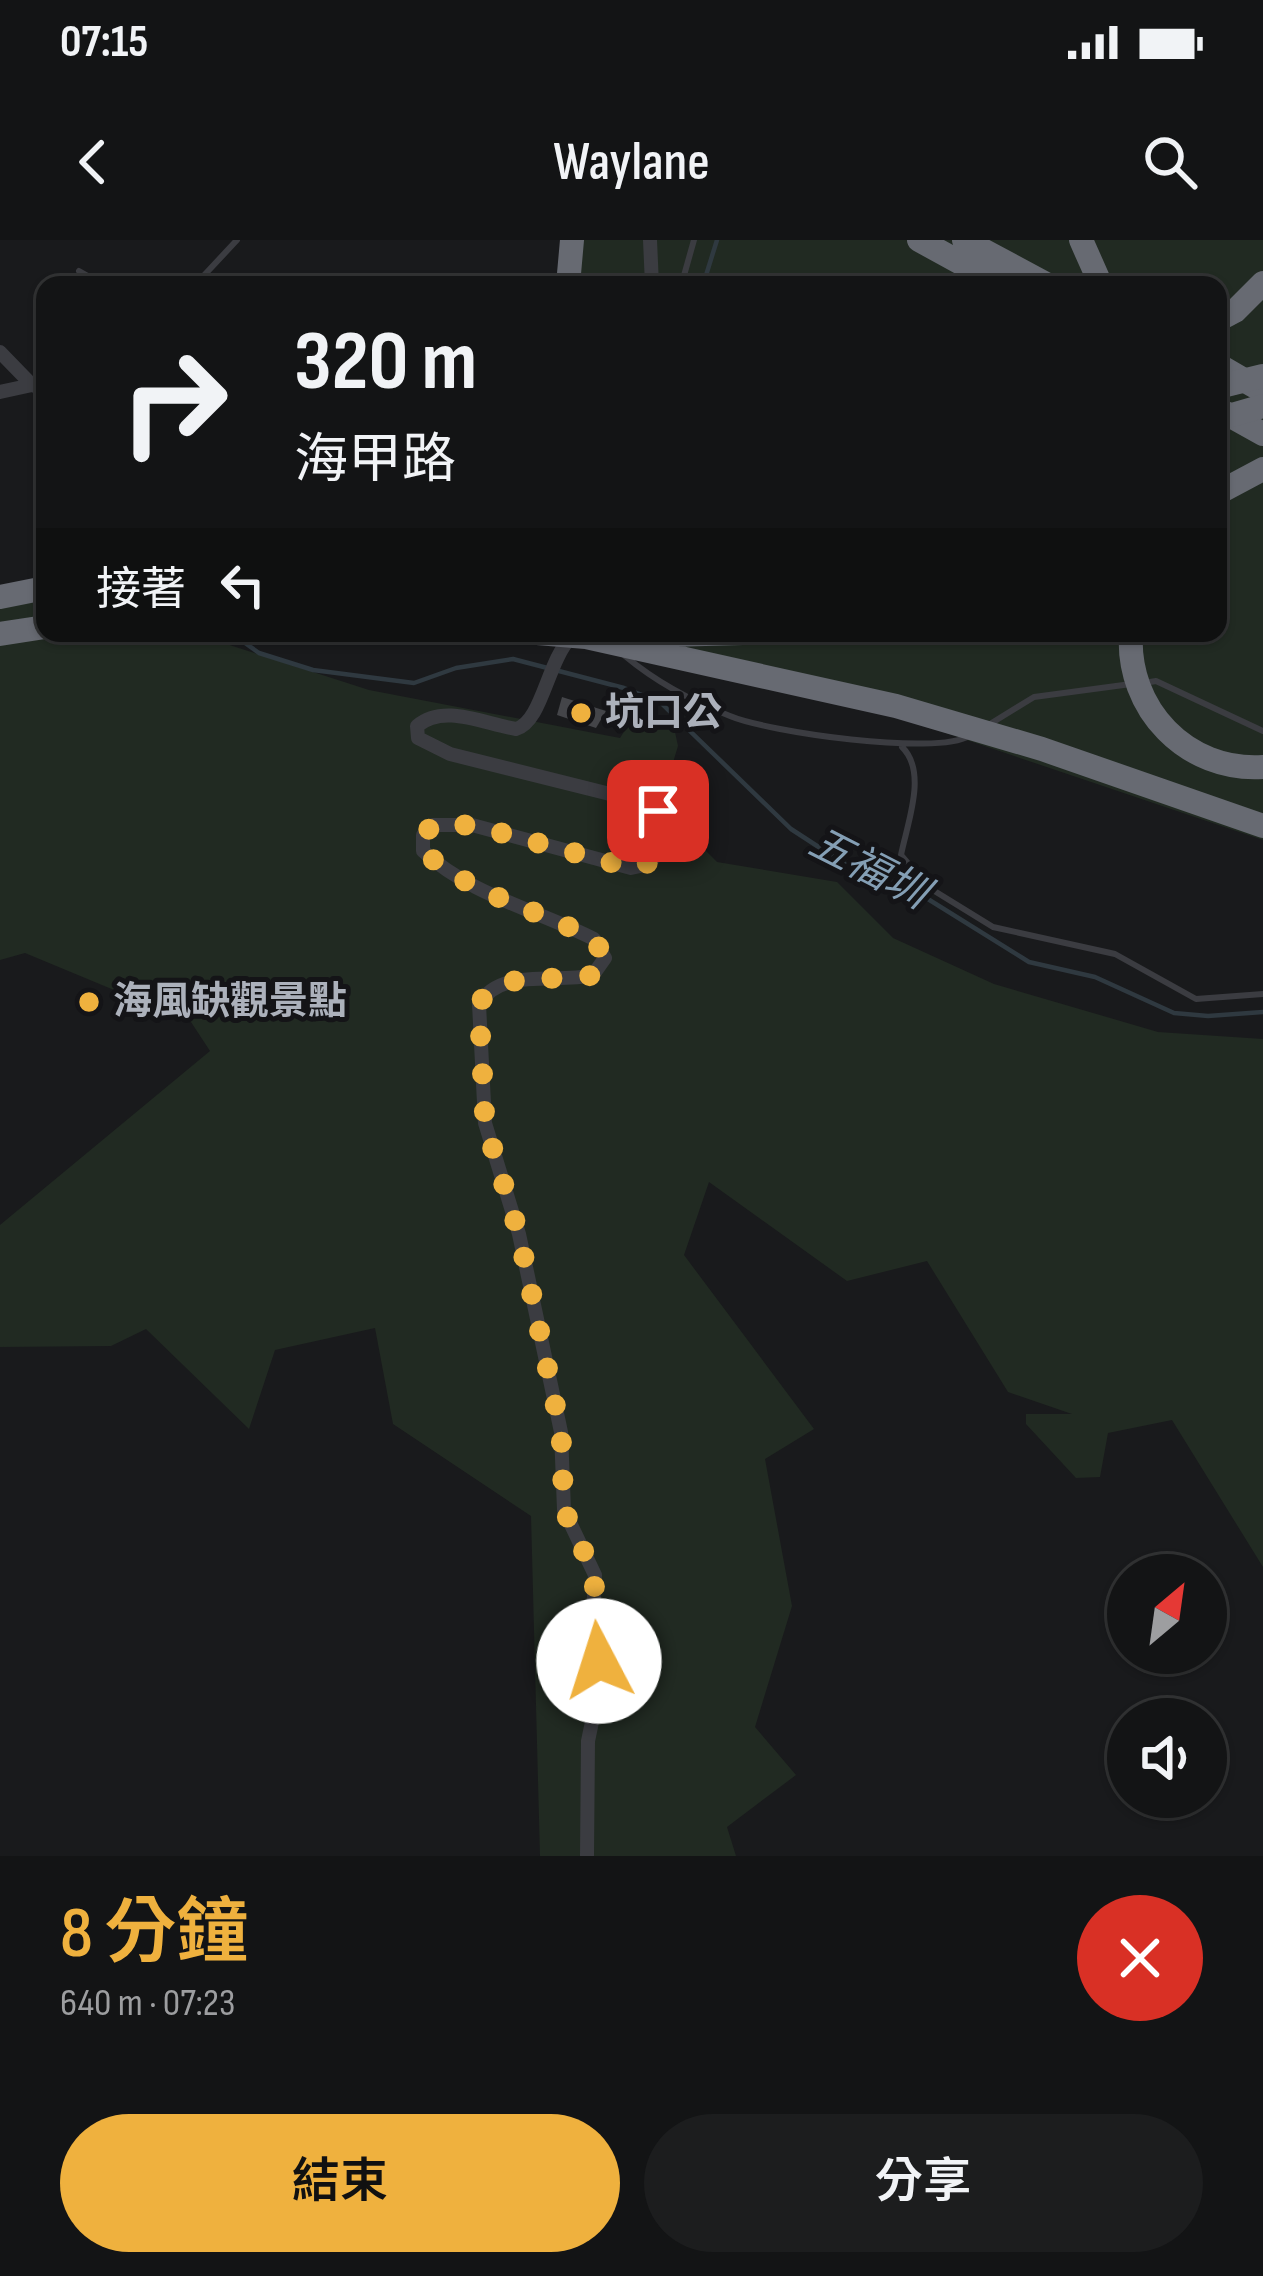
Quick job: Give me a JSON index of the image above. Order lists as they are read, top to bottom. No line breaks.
{"water":["五福圳"],"places":["坑口公","海風缺觀景點"],"north":"top right","page":{"status":"07:15","header":"Waylane","turn":["320 m","海甲路"],"then":"接著","heading":["8 分鐘","640 m · 07:23"],"buttons":["結束","分享"]}}
